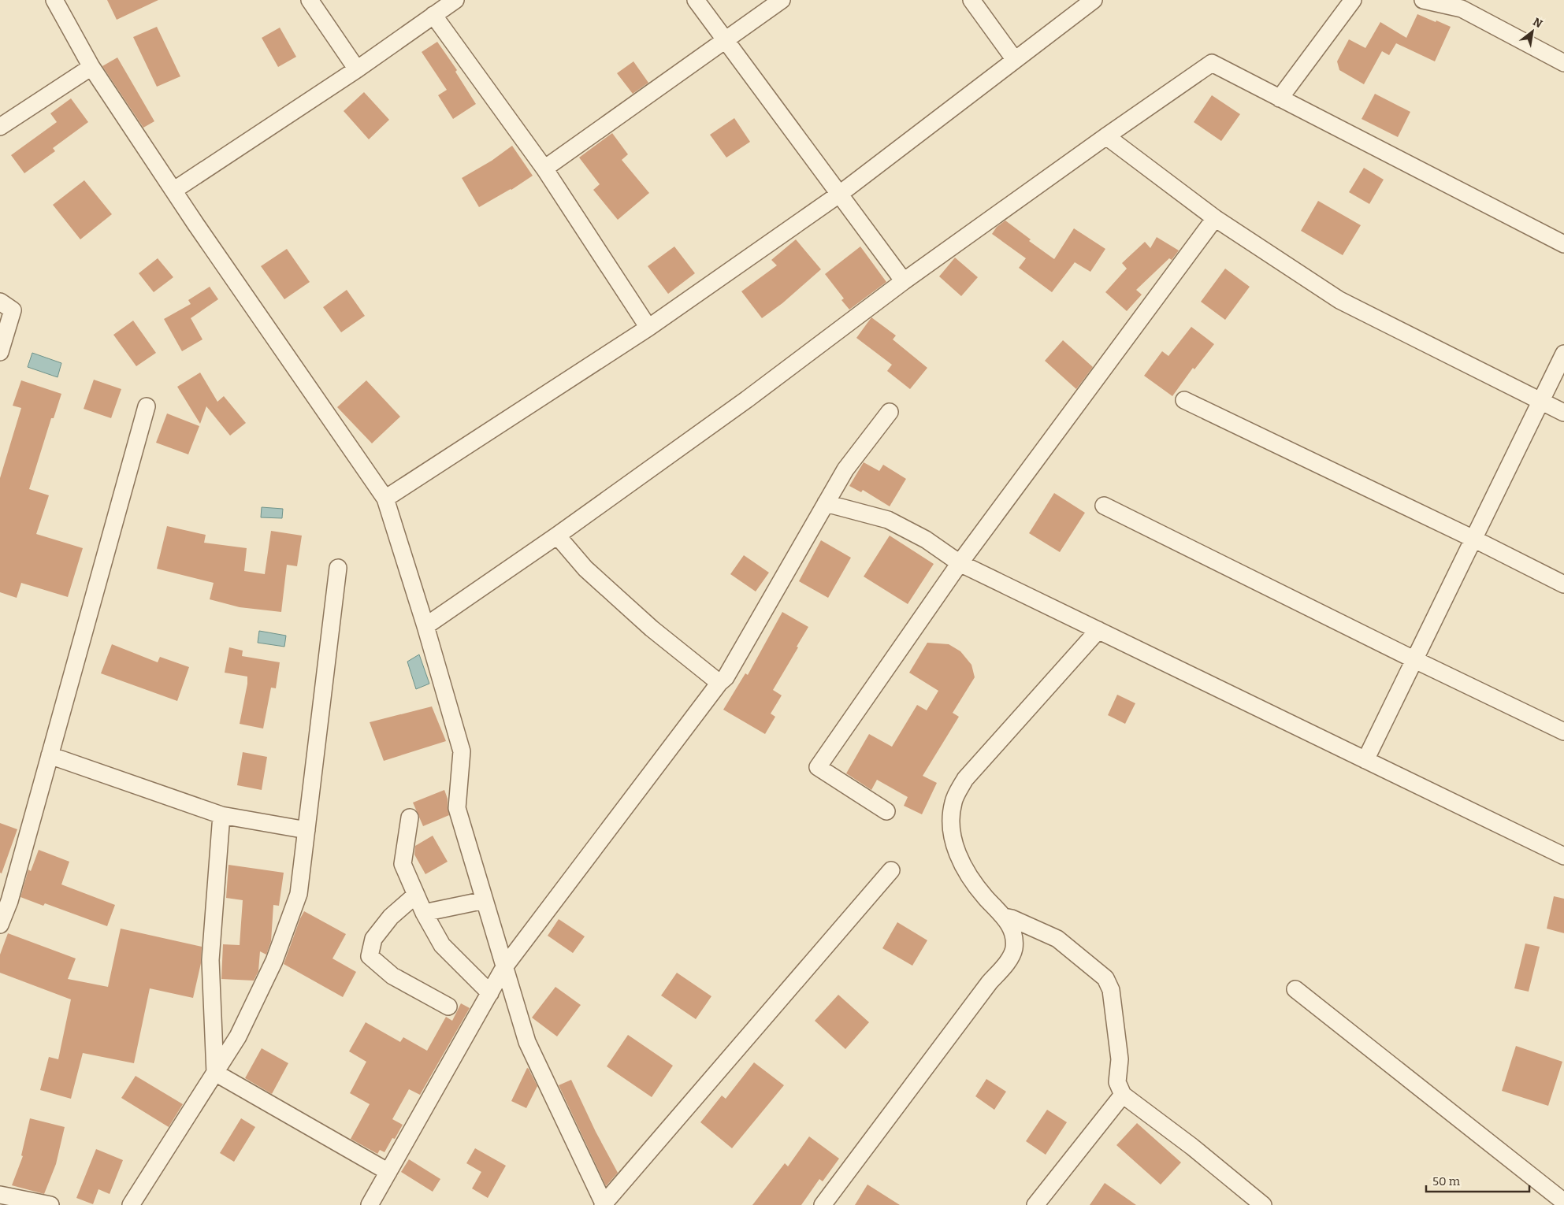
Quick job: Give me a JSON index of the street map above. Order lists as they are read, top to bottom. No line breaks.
{"scale_bar":"50 m","north":"top right"}
